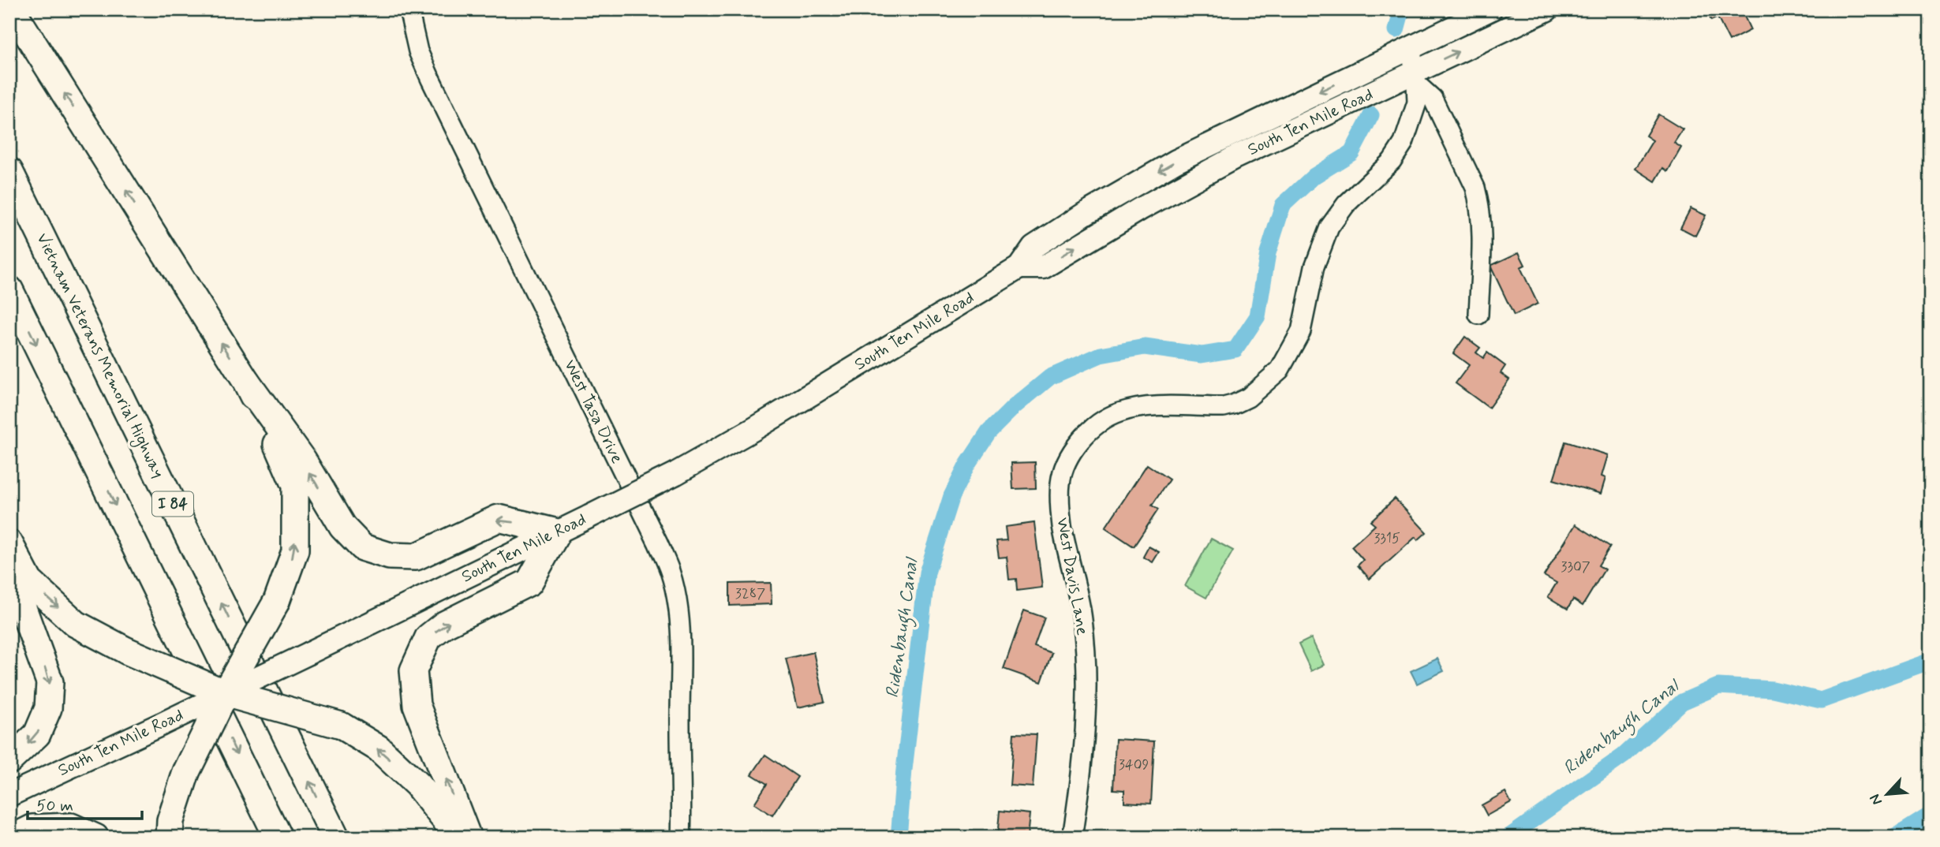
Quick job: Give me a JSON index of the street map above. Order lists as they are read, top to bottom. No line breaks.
{"streets":{"highway":["Vietnam Veterans Memorial Highway","I 84"],"main road":["South Ten Mile Road"],"street":["West Tasa Drive","West Davis Lane"]},"crossings":[["South Ten Mile Road","West Davis Lane"]],"water":["Ridenbaugh Canal"],"house_numbers":["3315","3307","3287","3409"],"scale_bar":"50 m","north":"bottom left"}
